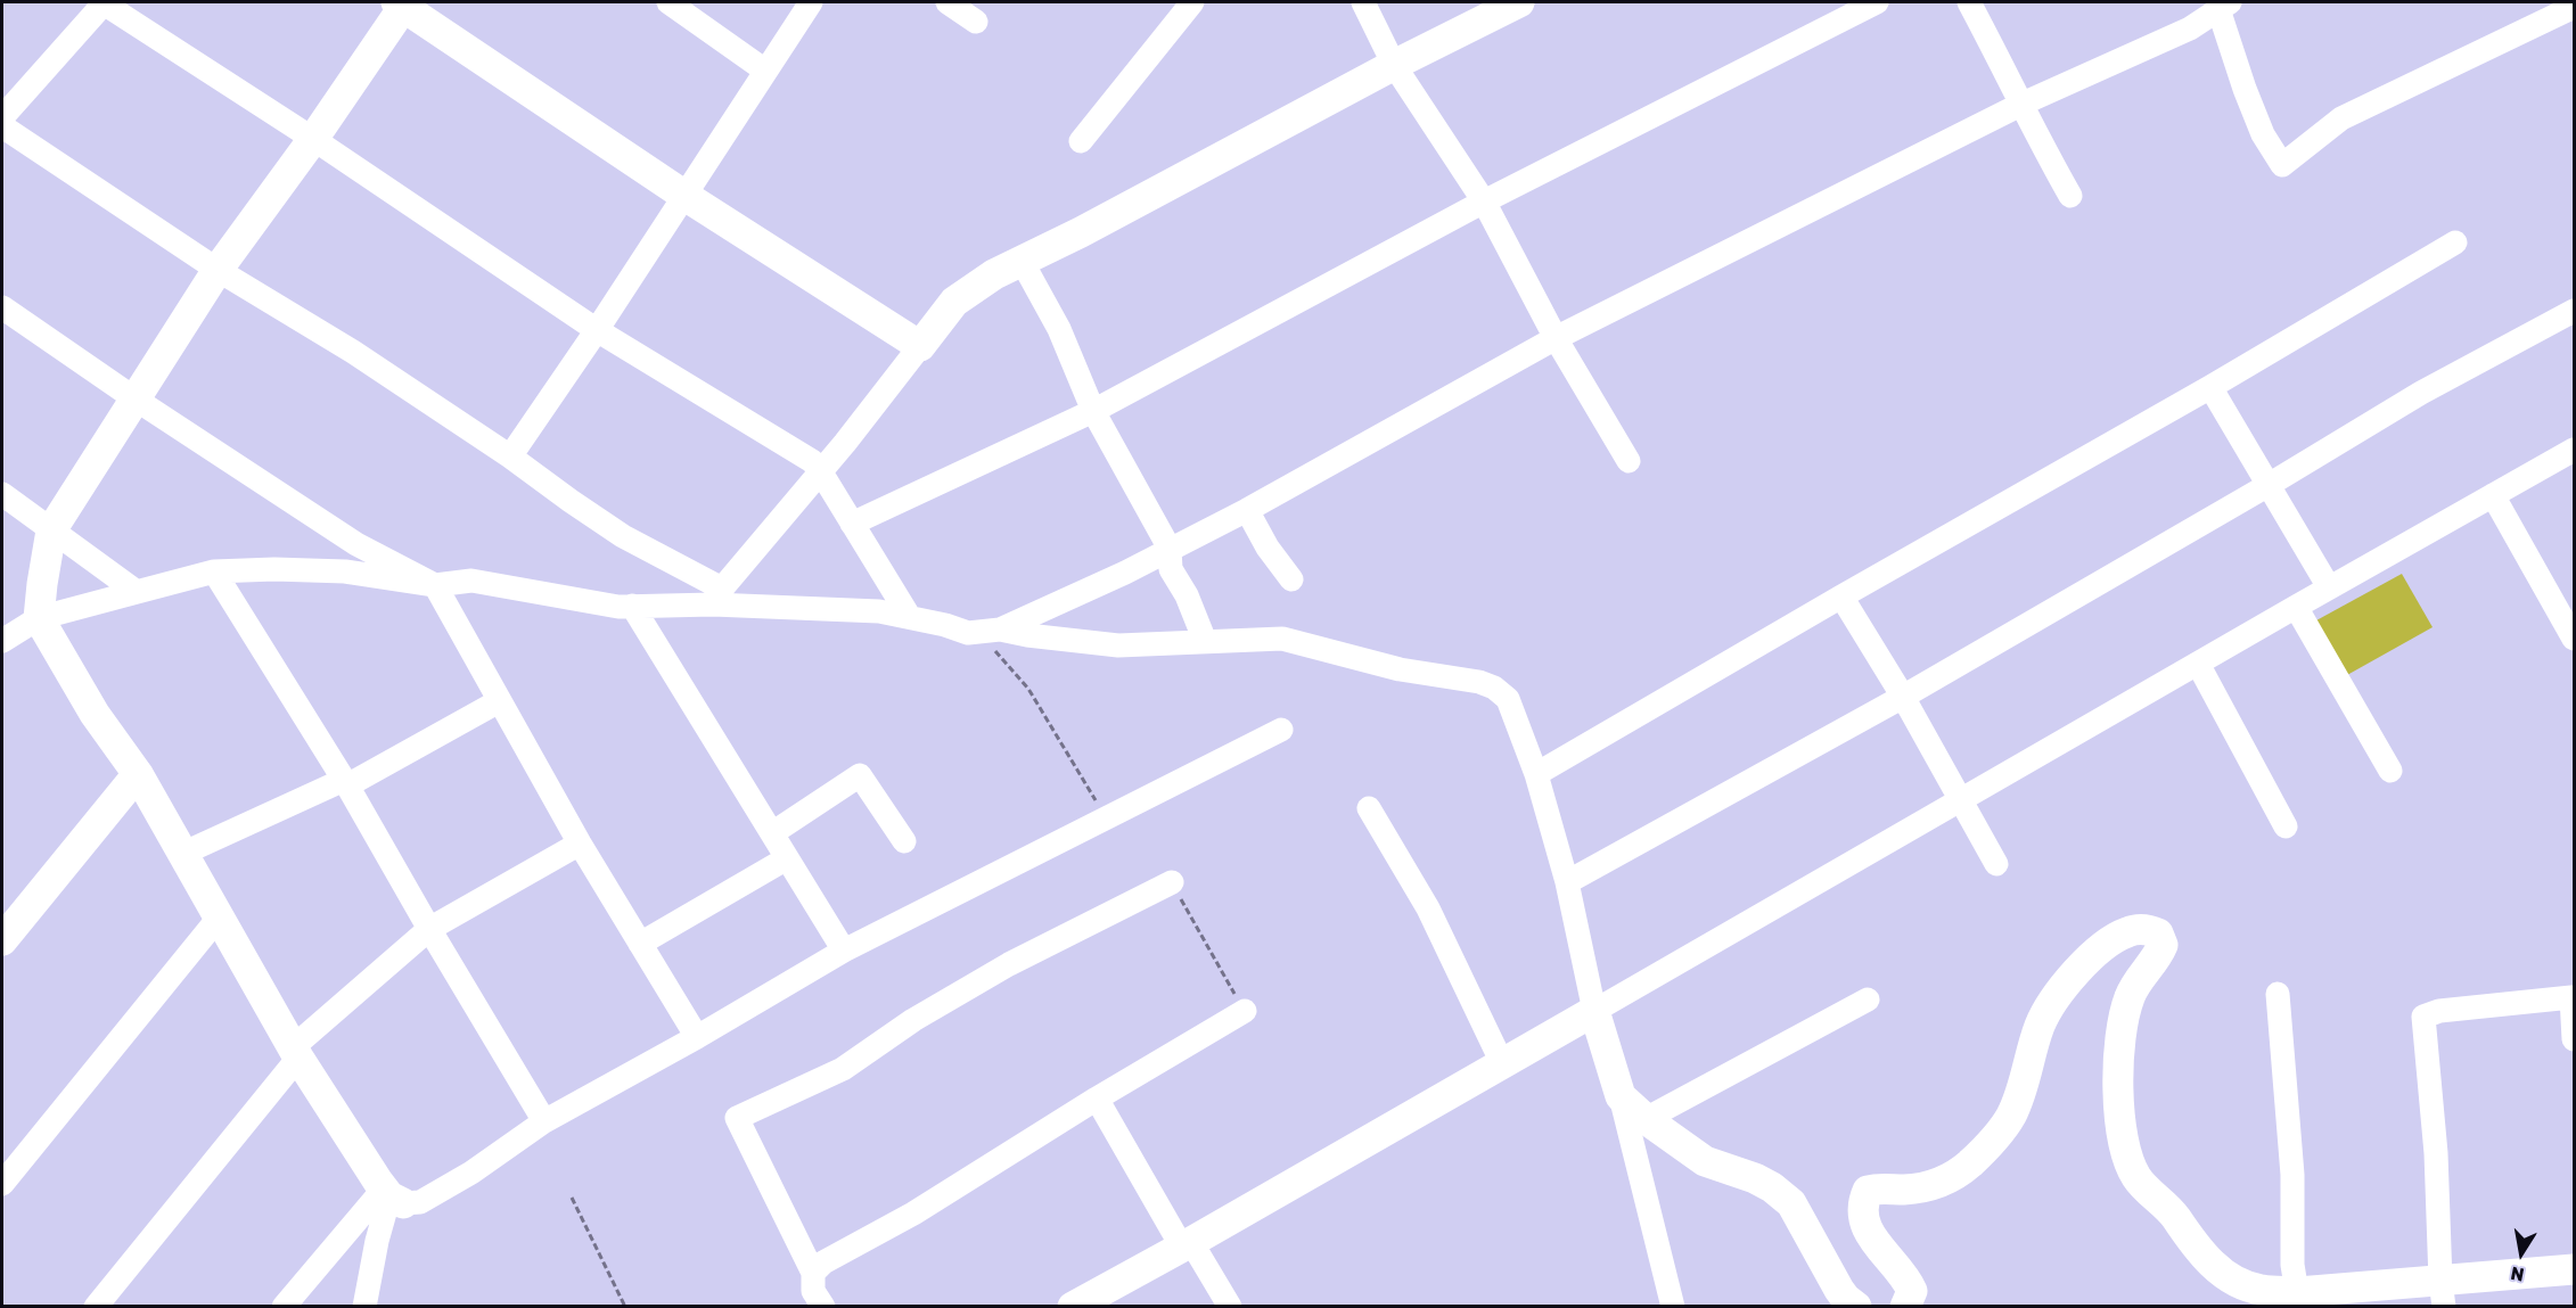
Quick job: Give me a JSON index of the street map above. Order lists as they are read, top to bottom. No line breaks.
{"north":"bottom"}
